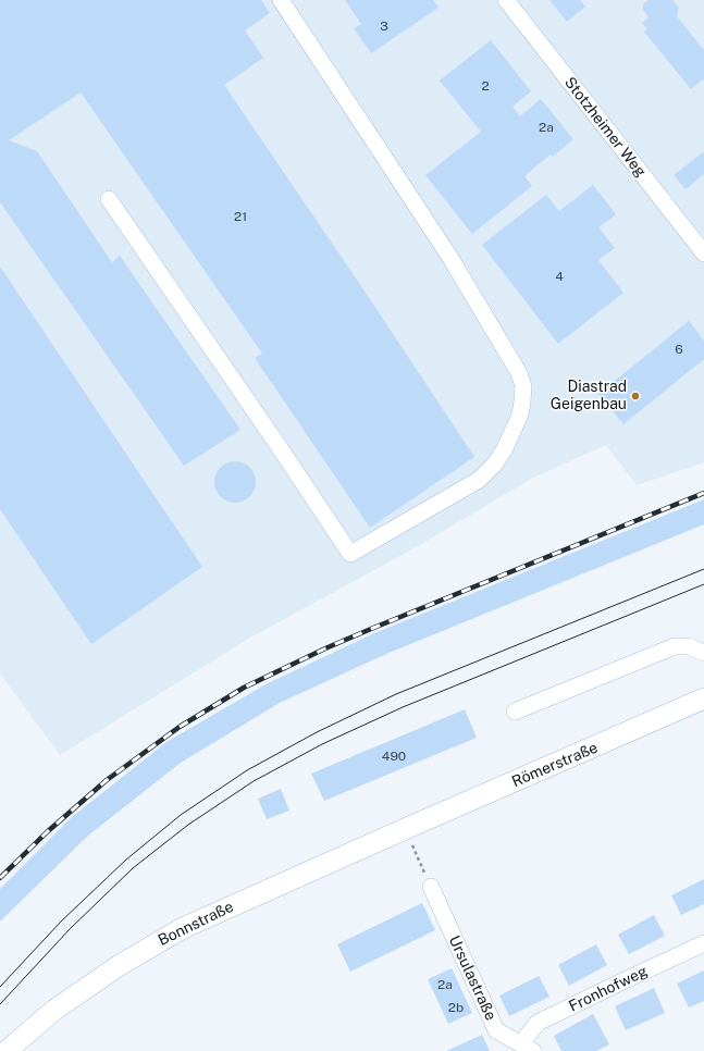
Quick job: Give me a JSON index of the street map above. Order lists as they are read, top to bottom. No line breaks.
{"streets":{"main road":["Römerstraße","Bonnstraße"],"street":["Stotzheimer Weg","Ursulastraße","Fronhofweg"]},"crossings":[["Römerstraße","Bonnstraße"],["Ursulastraße","Fronhofweg"]],"places":["Diastrad Geigenbau"],"house_numbers":["3","2","2a","21","4","6","490","2a","2b"]}
